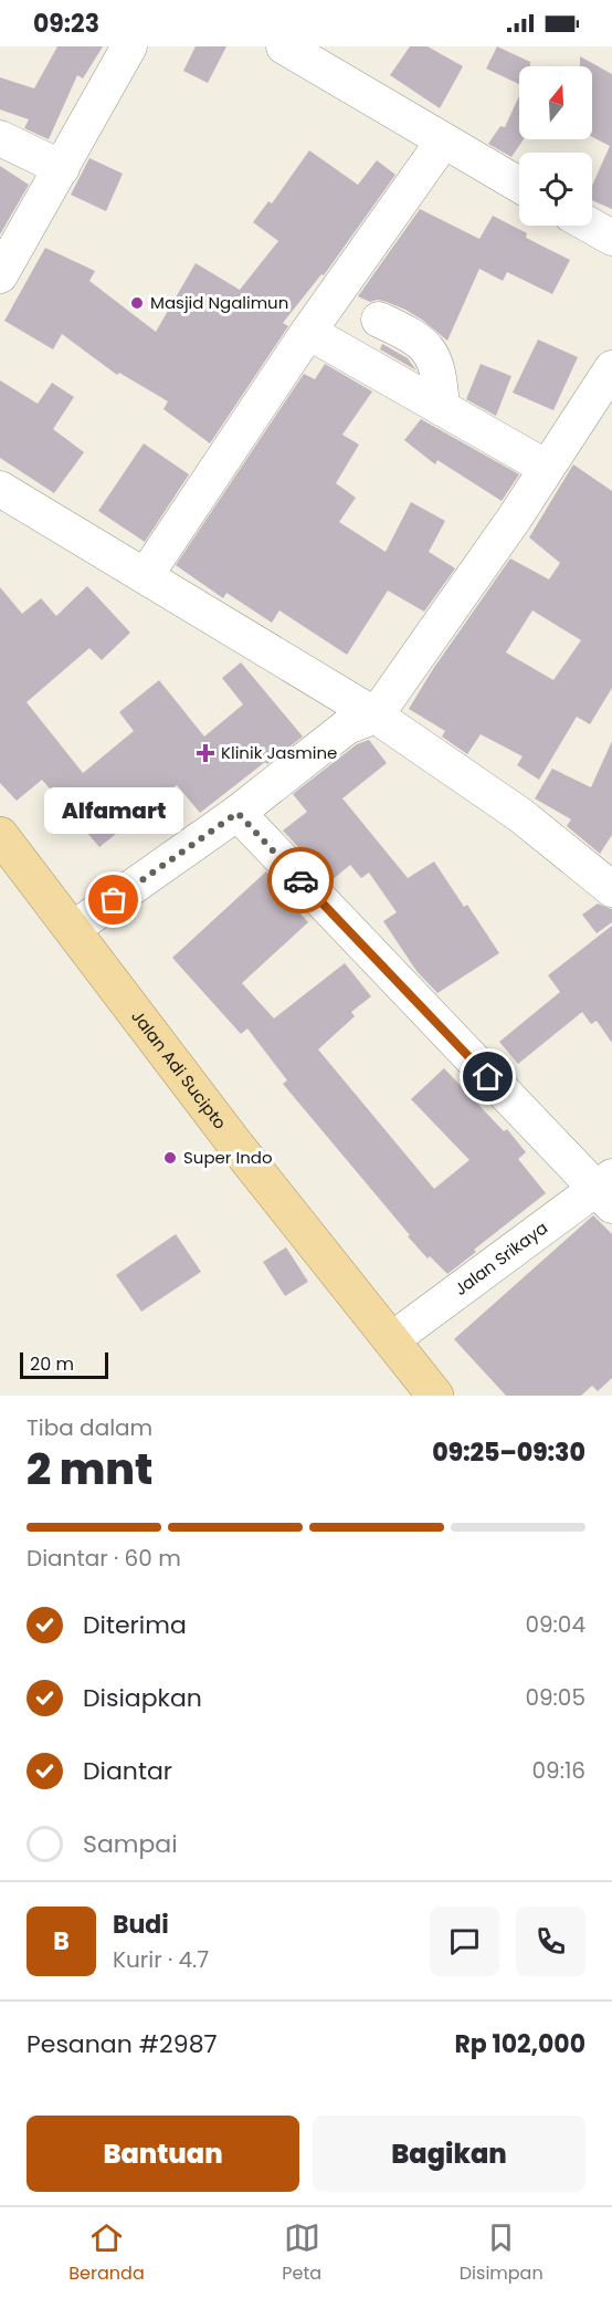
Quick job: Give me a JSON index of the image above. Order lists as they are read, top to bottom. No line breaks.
{"streets":{"highway":["Jalan Adi Sucipto"],"street":["Jalan Srikaya"]},"crossings":[["Jalan Adi Sucipto","Jalan Srikaya"]],"places":{"other":["Masjid Ngalimun","Alfamart","Super Indo"],"health":["Klinik Jasmine"]},"scale_bar":"20 m","north":"top","page":{"status":"09:23","bubble":"Alfamart","scale":"20 m","heading":["2 mnt","Tiba dalam","09:25–09:30"],"panel":["Budi","Kurir · 4.7","Pesanan #2987","Rp 102,000"],"bar":"Diantar · 60 m","list":[["Diterima","09:04"],["Disiapkan","09:05"],["Diantar","09:16"],"Sampai"],"round":"B","buttons":["Bantuan","Bagikan"],"tabs":["Beranda","Peta","Disimpan"]}}
